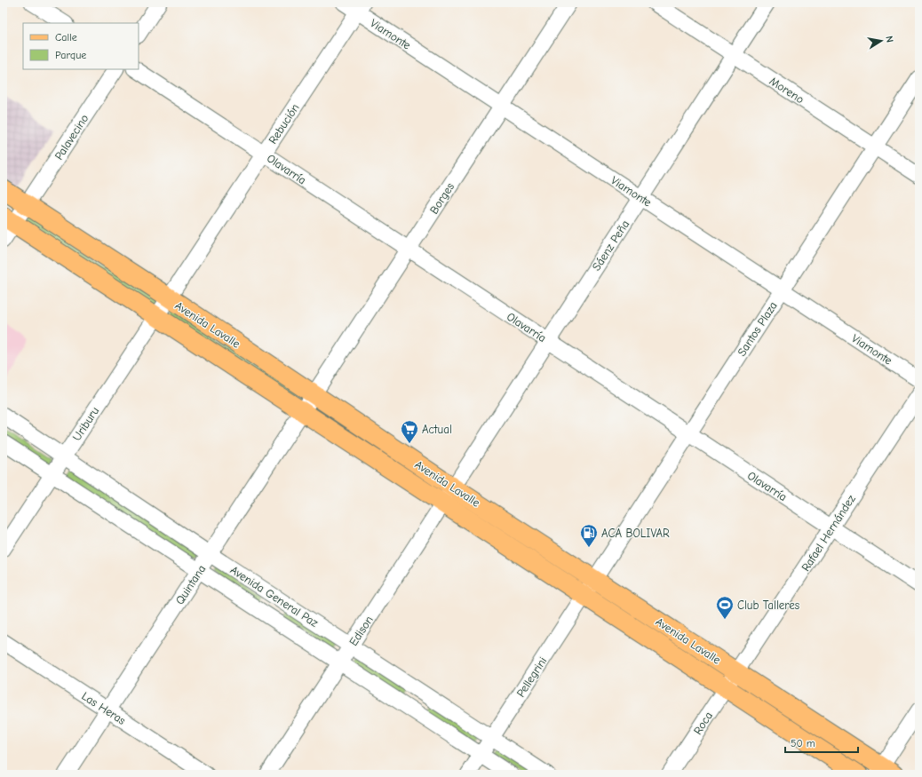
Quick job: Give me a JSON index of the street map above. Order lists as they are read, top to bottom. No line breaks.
{"streets":{"main road":["Avenida Lavalle"],"street":["Viamonte","Moreno","Rebución","Palavecino","Olavarría","Borges","Sáenz Peña","Santos Plaza","Uriburu","Rafael Hernández","Quintana","Avenida General Paz","Edison","Pellegrini","Las Heras","Roca"]},"crossings":[["Viamonte","Rebución"],["Viamonte","Borges"],["Viamonte","Sáenz Peña"],["Viamonte","Santos Plaza"],["Moreno","Sáenz Peña"],["Moreno","Santos Plaza"],["Rebución","Olavarría"],["Rebución","Avenida Lavalle"],["Rebución","Uriburu"],["Palavecino","Avenida Lavalle"],["Olavarría","Borges"],["Olavarría","Sáenz Peña"],["Olavarría","Santos Plaza"],["Olavarría","Rafael Hernández"],["Borges","Avenida Lavalle"],["Borges","Quintana"],["Sáenz Peña","Avenida Lavalle"],["Sáenz Peña","Edison"],["Avenida Lavalle","Santos Plaza"],["Avenida Lavalle","Uriburu"],["Avenida Lavalle","Rafael Hernández"],["Avenida Lavalle","Quintana"],["Avenida Lavalle","Edison"],["Avenida Lavalle","Pellegrini"],["Avenida Lavalle","Roca"],["Santos Plaza","Pellegrini"],["Uriburu","Avenida General Paz"],["Rafael Hernández","Roca"],["Quintana","Avenida General Paz"],["Quintana","Las Heras"],["Avenida General Paz","Edison"],["Avenida General Paz","Pellegrini"]],"places":{"supermarket":["Actual"],"fuel station":["ACA BOLIVAR"],"sports":["Club Talleres"]},"legend":["Calle","Parque"],"scale_bar":"50 m","north":"right"}
